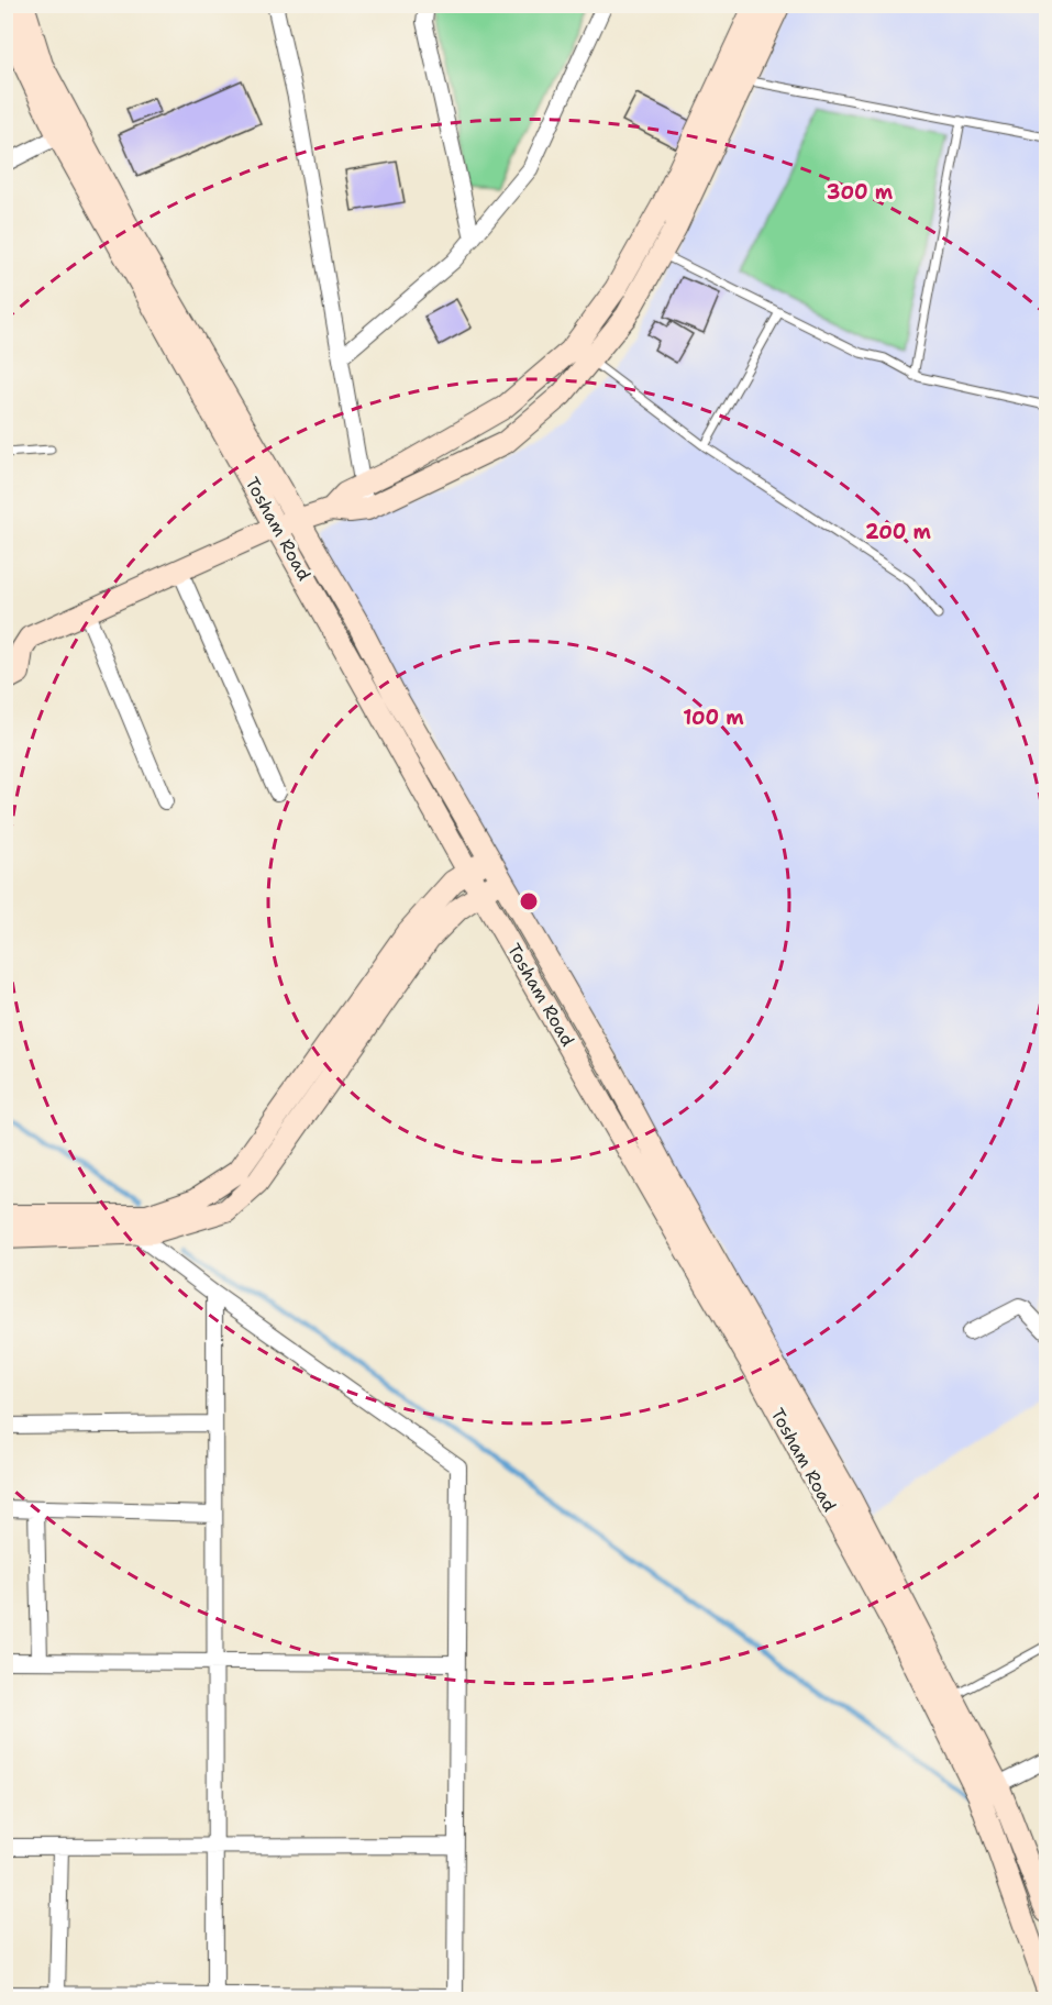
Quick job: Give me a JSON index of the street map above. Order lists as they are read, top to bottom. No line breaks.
{"streets":{"main road":["Tosham Road"]},"rings":["300 m","200 m","100 m"]}
